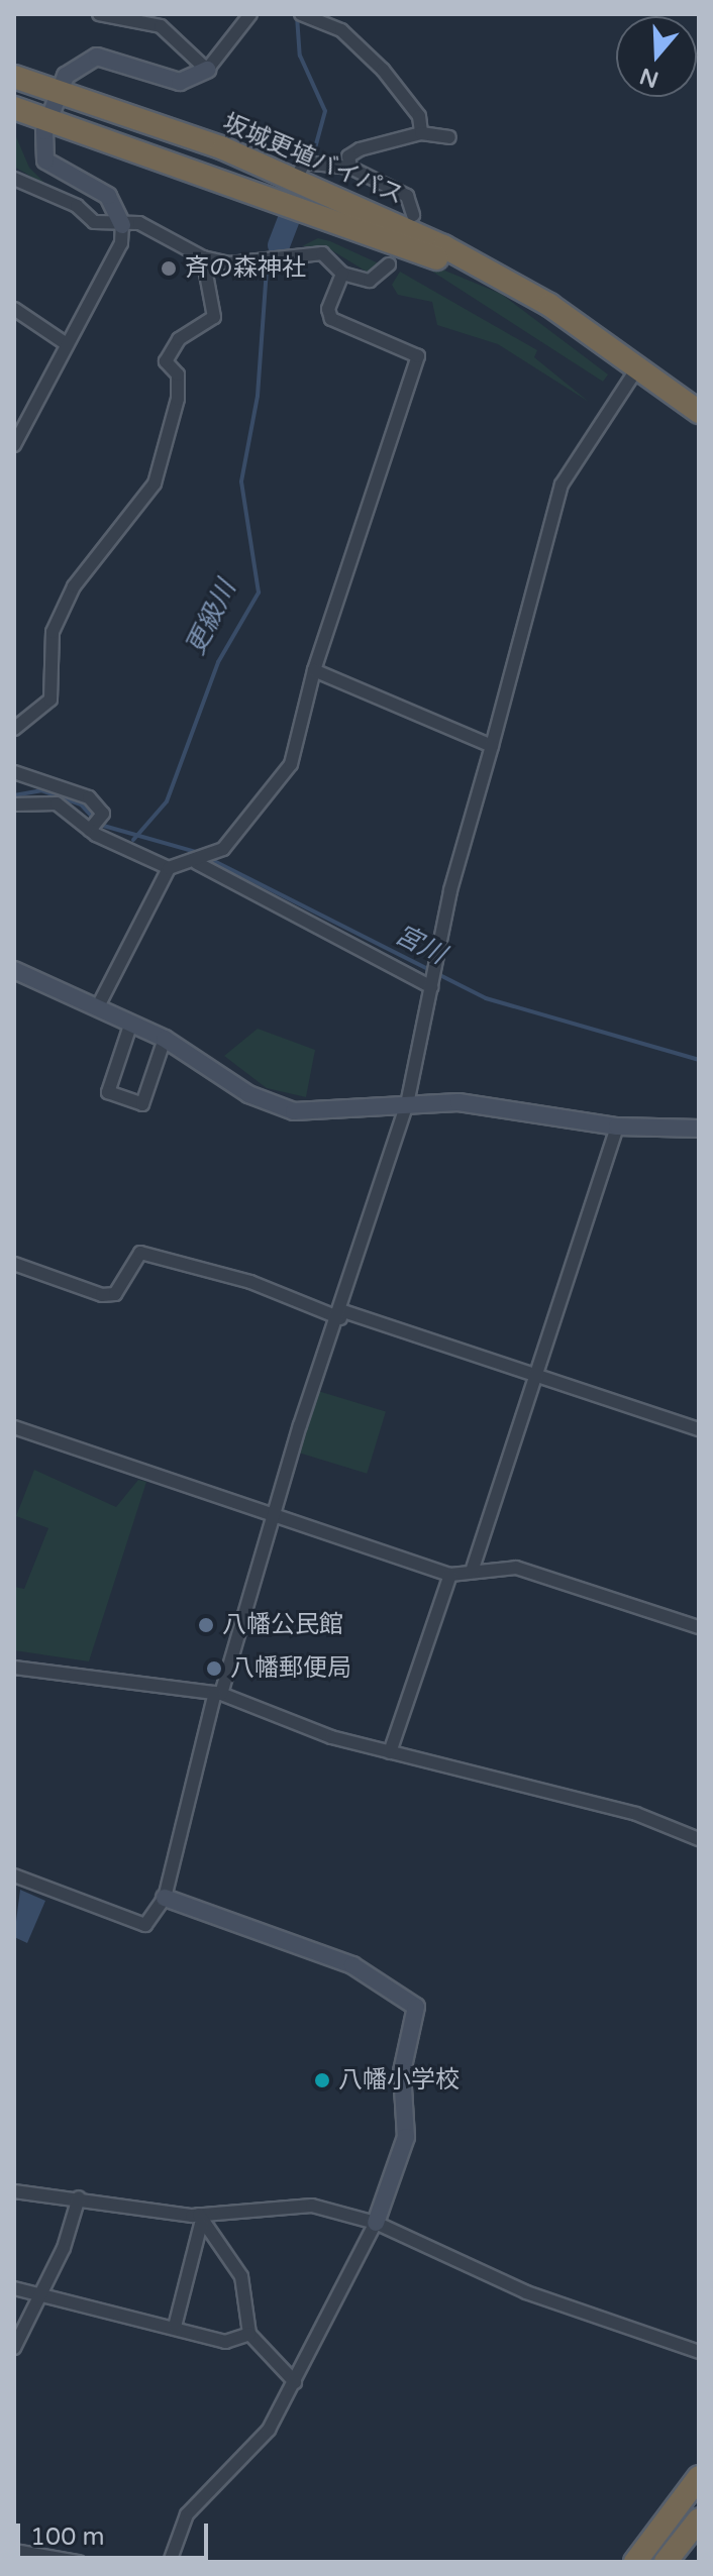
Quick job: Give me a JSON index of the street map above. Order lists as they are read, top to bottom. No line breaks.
{"streets":{"highway":["坂城更埴バイパス"]},"water":["更級川","宮川"],"places":["斉の森神社","八幡公民館","八幡郵便局","八幡小学校"],"scale_bar":"100 m","north":"bottom"}
